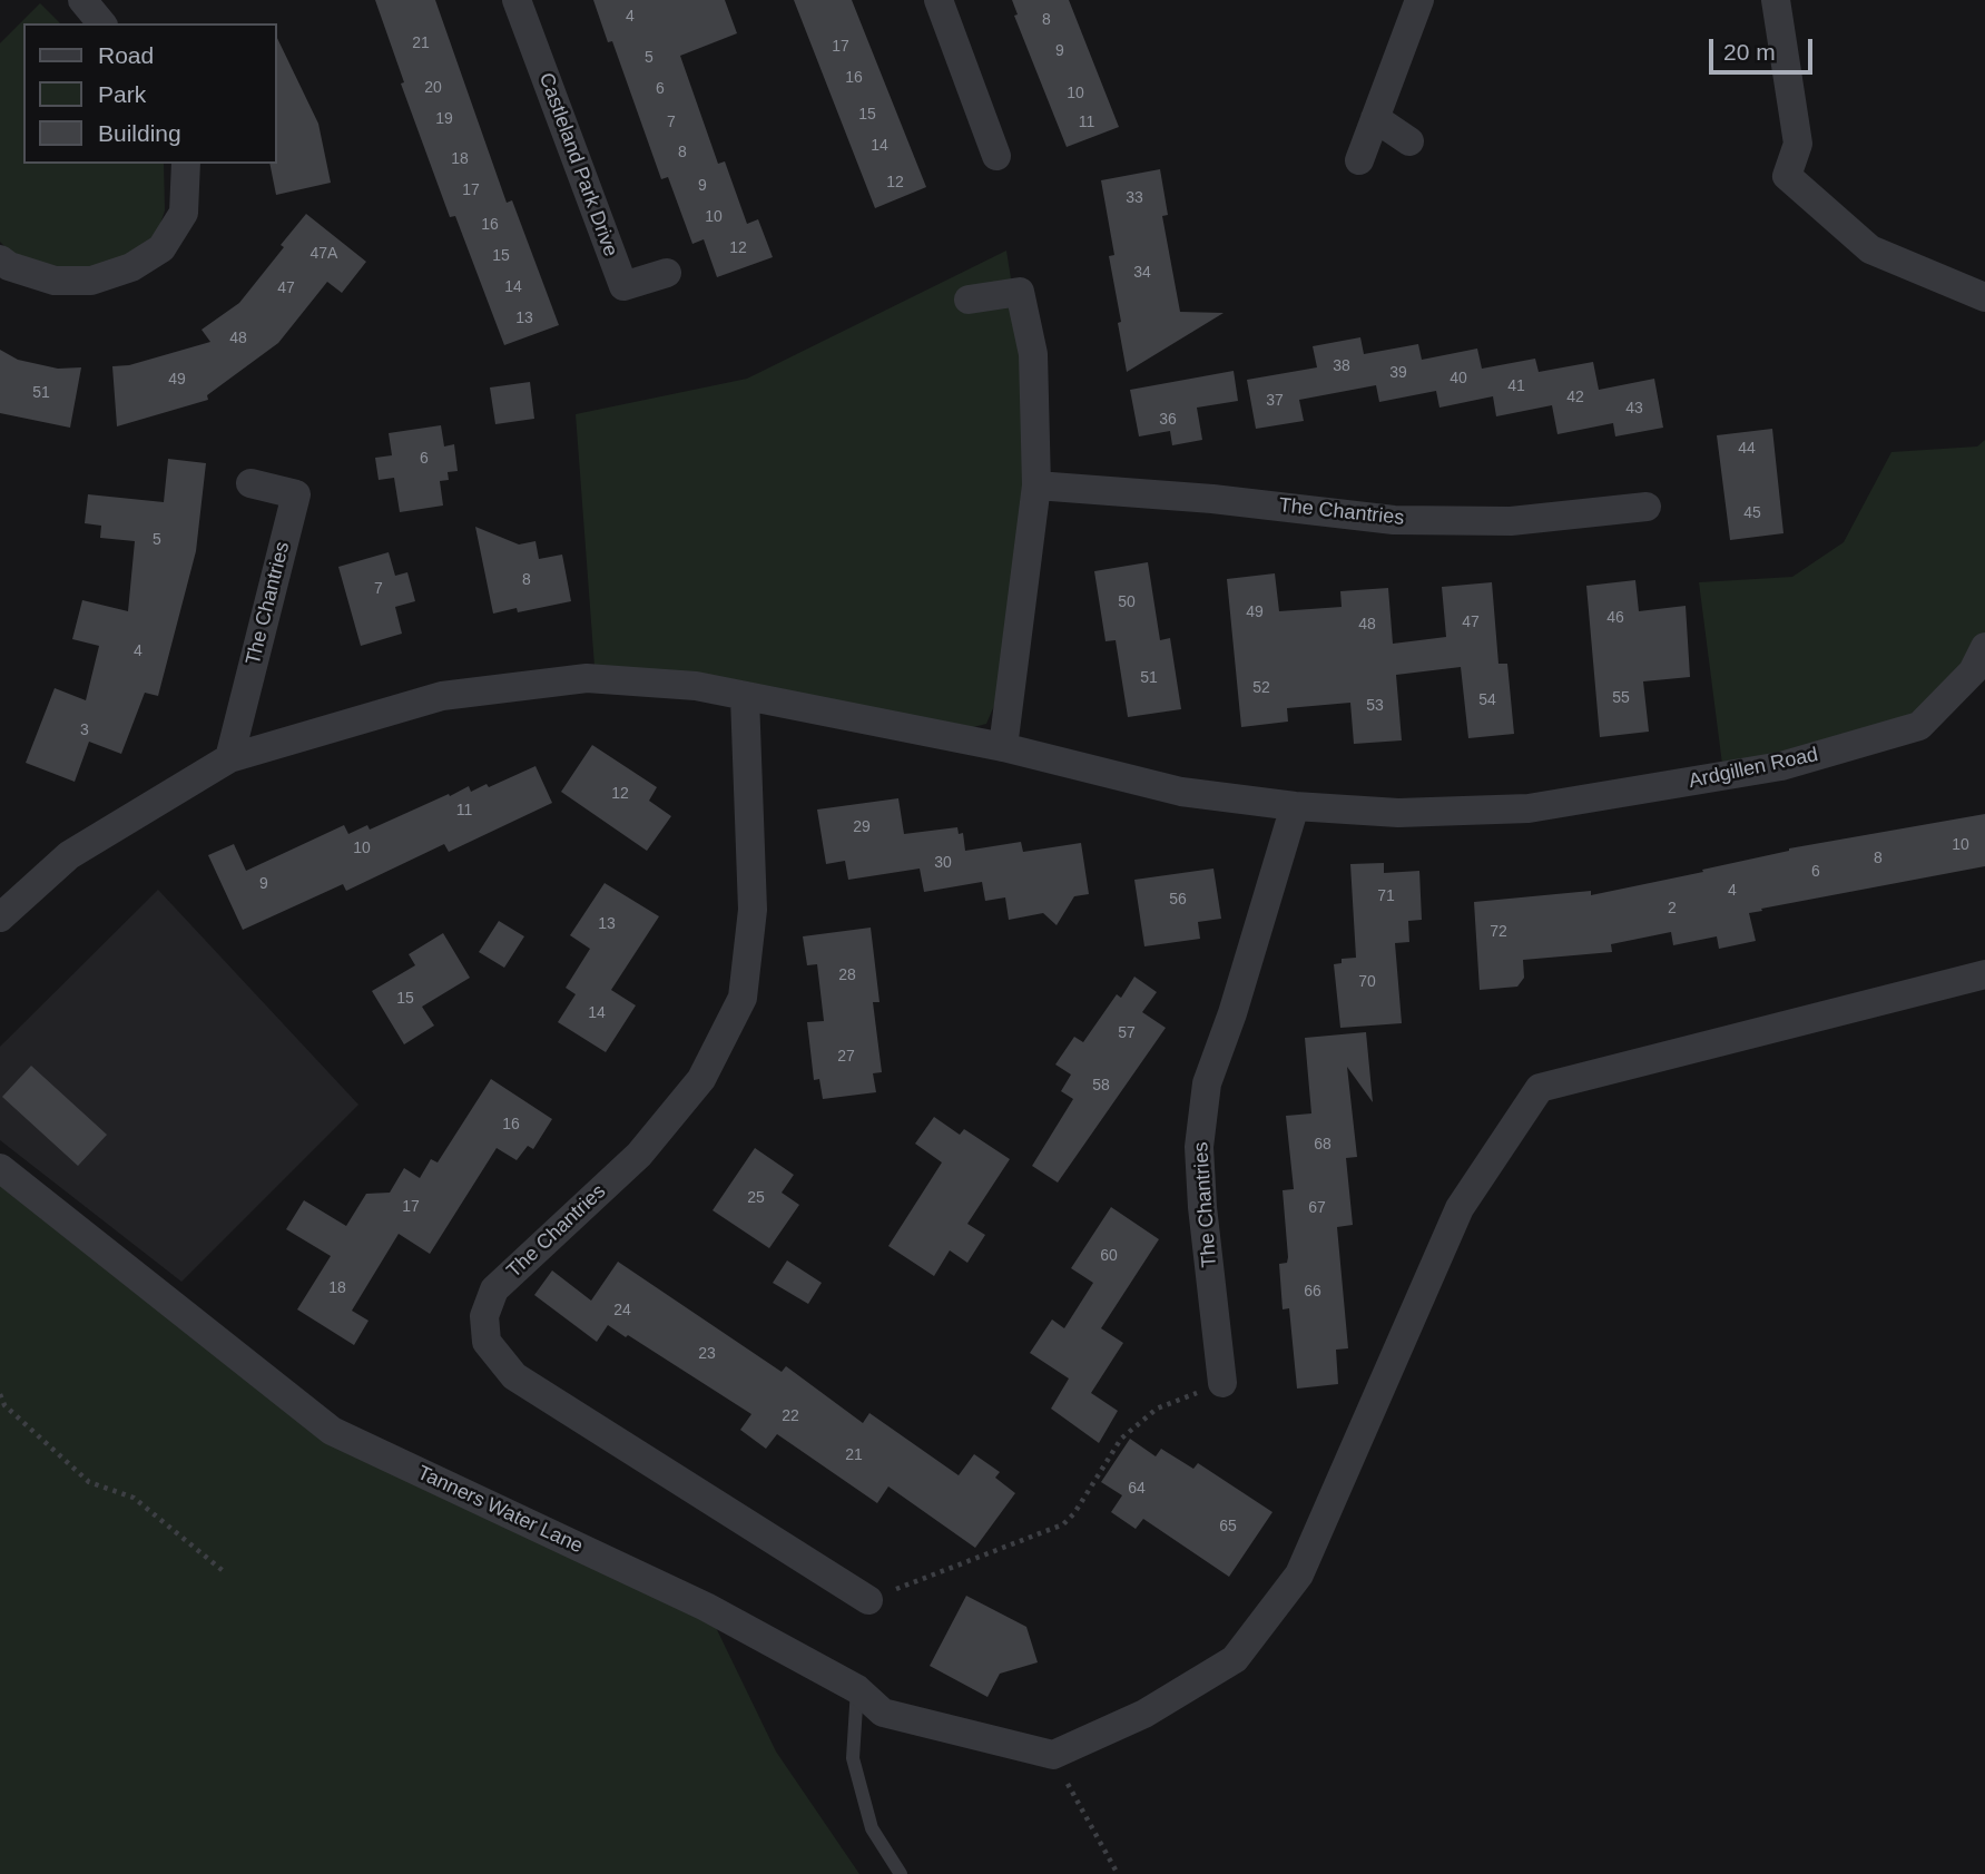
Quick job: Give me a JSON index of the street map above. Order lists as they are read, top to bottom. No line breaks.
{"streets":{"street":["Castleland Park Drive","The Chantries","Ardgillen Road","Tanners Water Lane"]},"crossings":[["The Chantries","Ardgillen Road"]],"house_numbers":["4","8","21","17","9","5","16","20","6","10","15","19","7","11","14","8","18","12","9","17","33","10","16","12","47A","15","34","14","47","13","48","38","39","40","49","41","51","42","37","43","36","44","6","45","5","8","7","50","49","46","47","48","4","51","52","55","54","53","3","12","11","29","10","10","8","30","6","9","4","71","56","2","13","72","28","70","15","14","57","27","58","16","68","25","17","67","60","18","66","24","23","22","21","64","65"],"legend":["Road","Park","Building"],"scale_bar":"20 m"}
